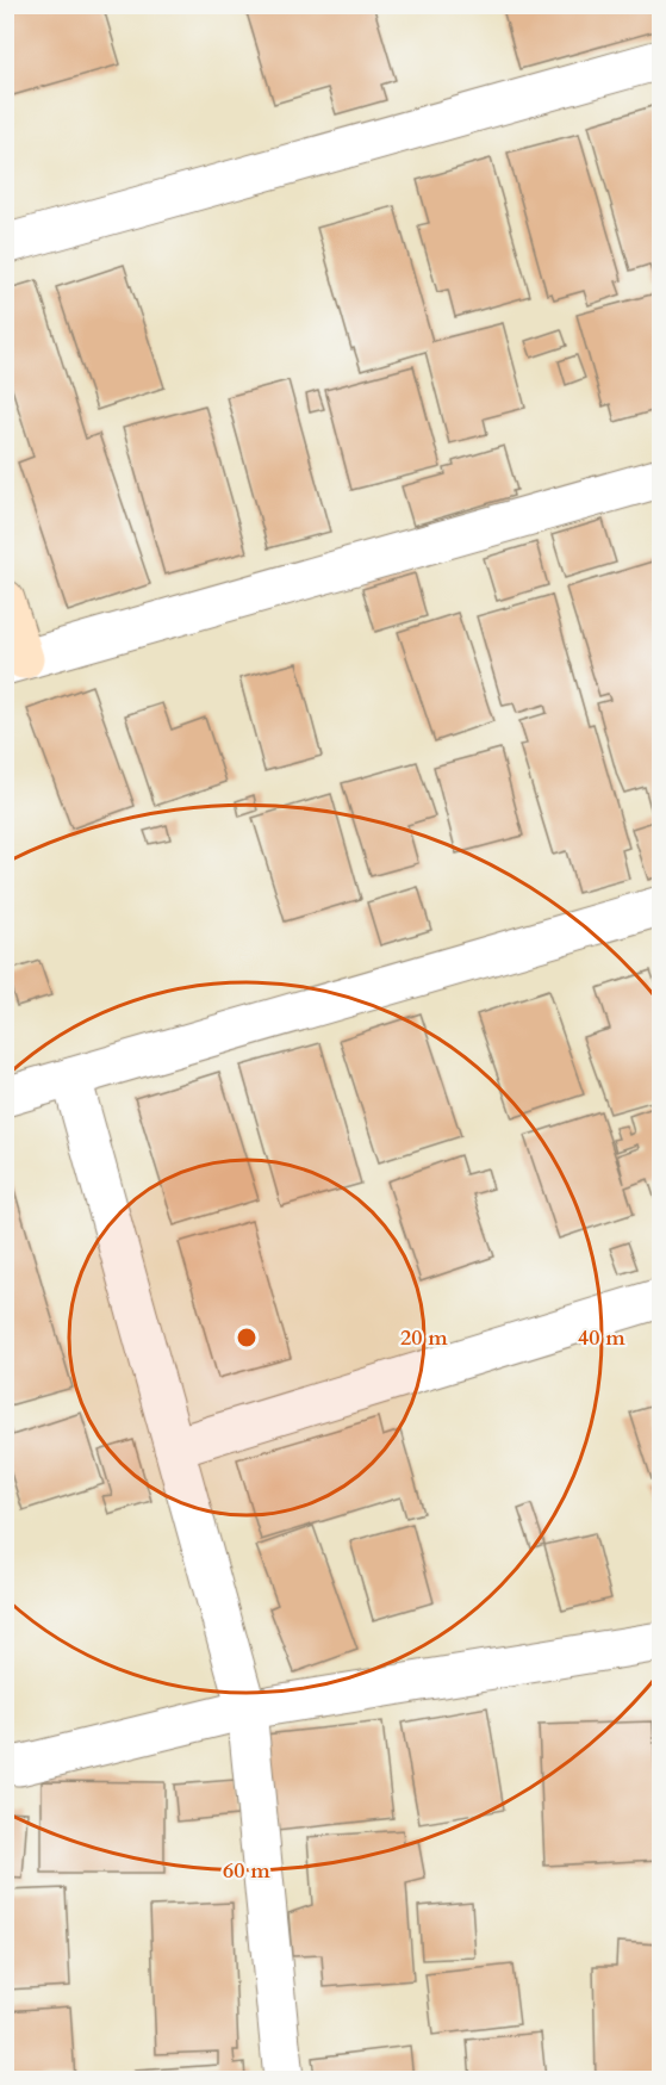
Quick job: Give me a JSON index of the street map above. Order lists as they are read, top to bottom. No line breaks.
{"rings":["20 m","40 m","60 m"]}
